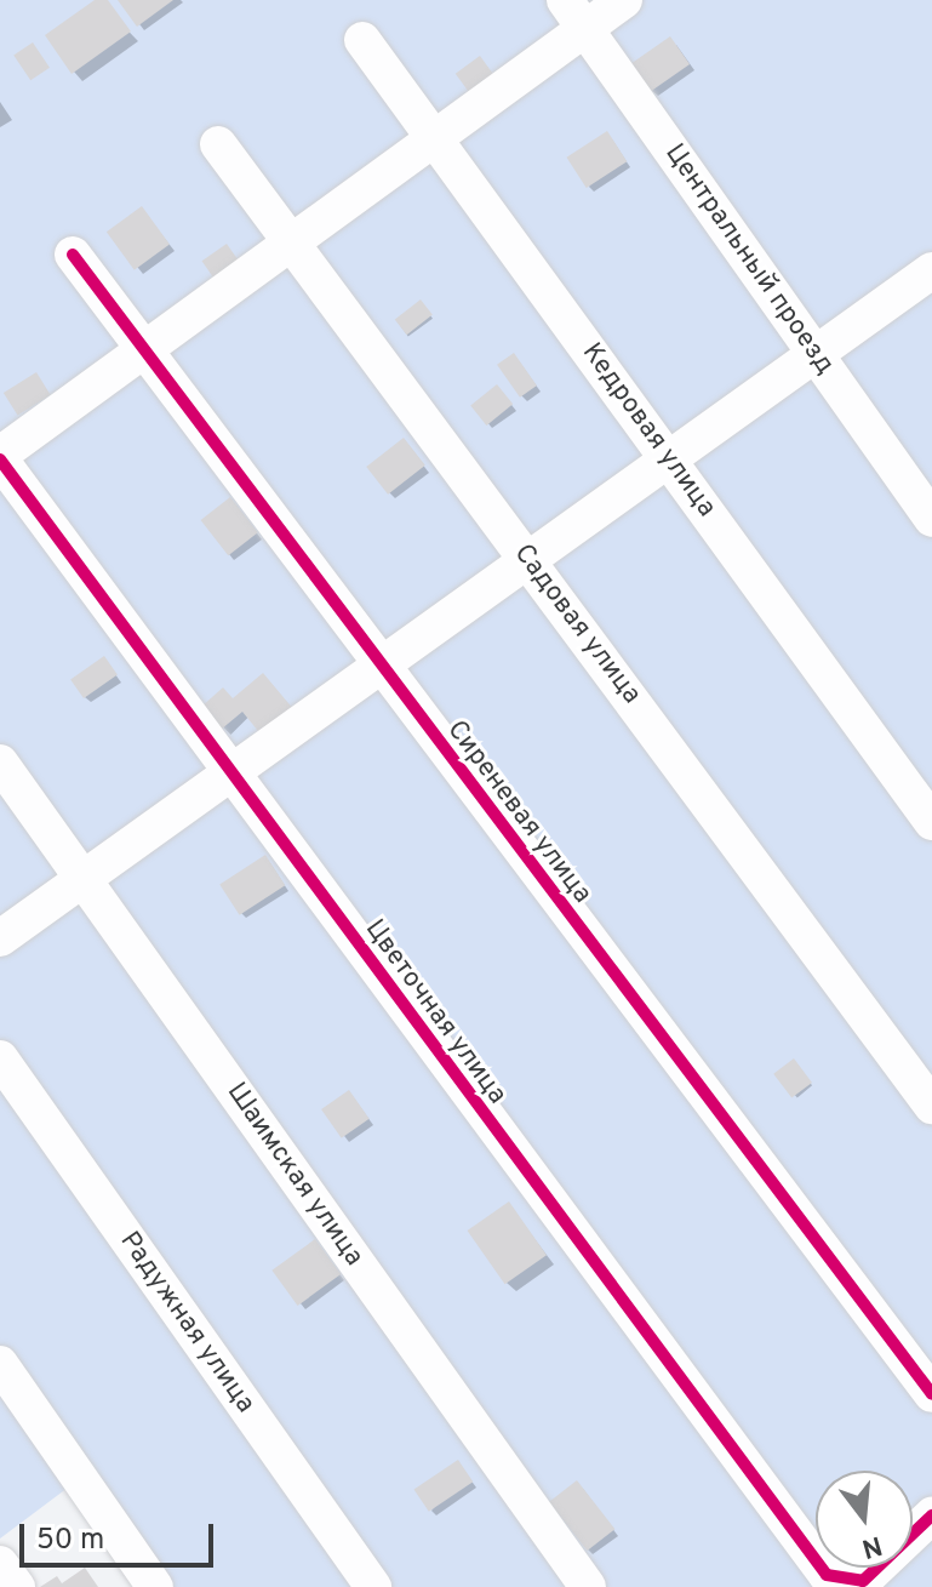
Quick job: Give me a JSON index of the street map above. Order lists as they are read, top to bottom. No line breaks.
{"streets":{"street":["Центральный проезд","Кедровая улица","Садовая улица","Сиреневая улица","Цветочная улица","Шаимская улица","Радужная улица"]},"scale_bar":"50 m","north":"bottom"}
